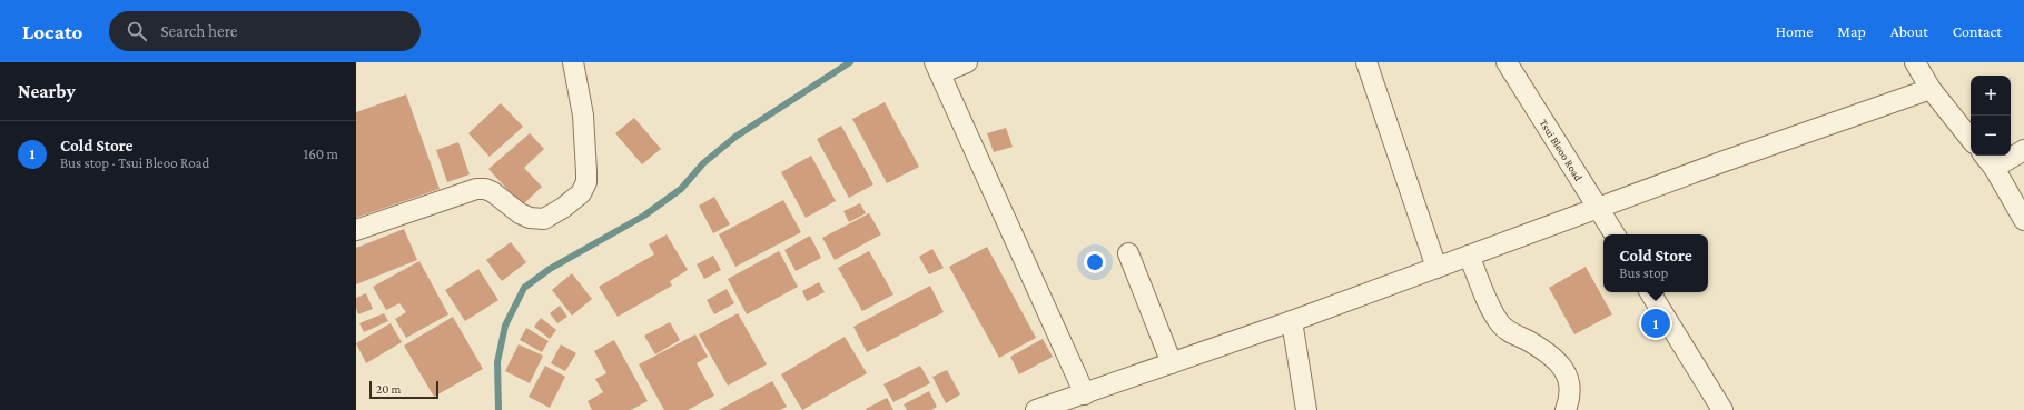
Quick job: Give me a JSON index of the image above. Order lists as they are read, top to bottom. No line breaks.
{"streets":{"street":["Tsui Bleoo Road"]},"scale_bar":"20 m","page":{"header":"Locato","search":"Search here","nav":["Home","Map","About","Contact"],"heading":"Nearby","map_buttons":["+","−"],"list":[{"mark":"1","name":"Cold Store","note":"Bus stop · Tsui Bleoo Road","value":"160 m"}],"popup":["Cold Store","Bus stop"],"pins":"1","scale":"20 m"}}
